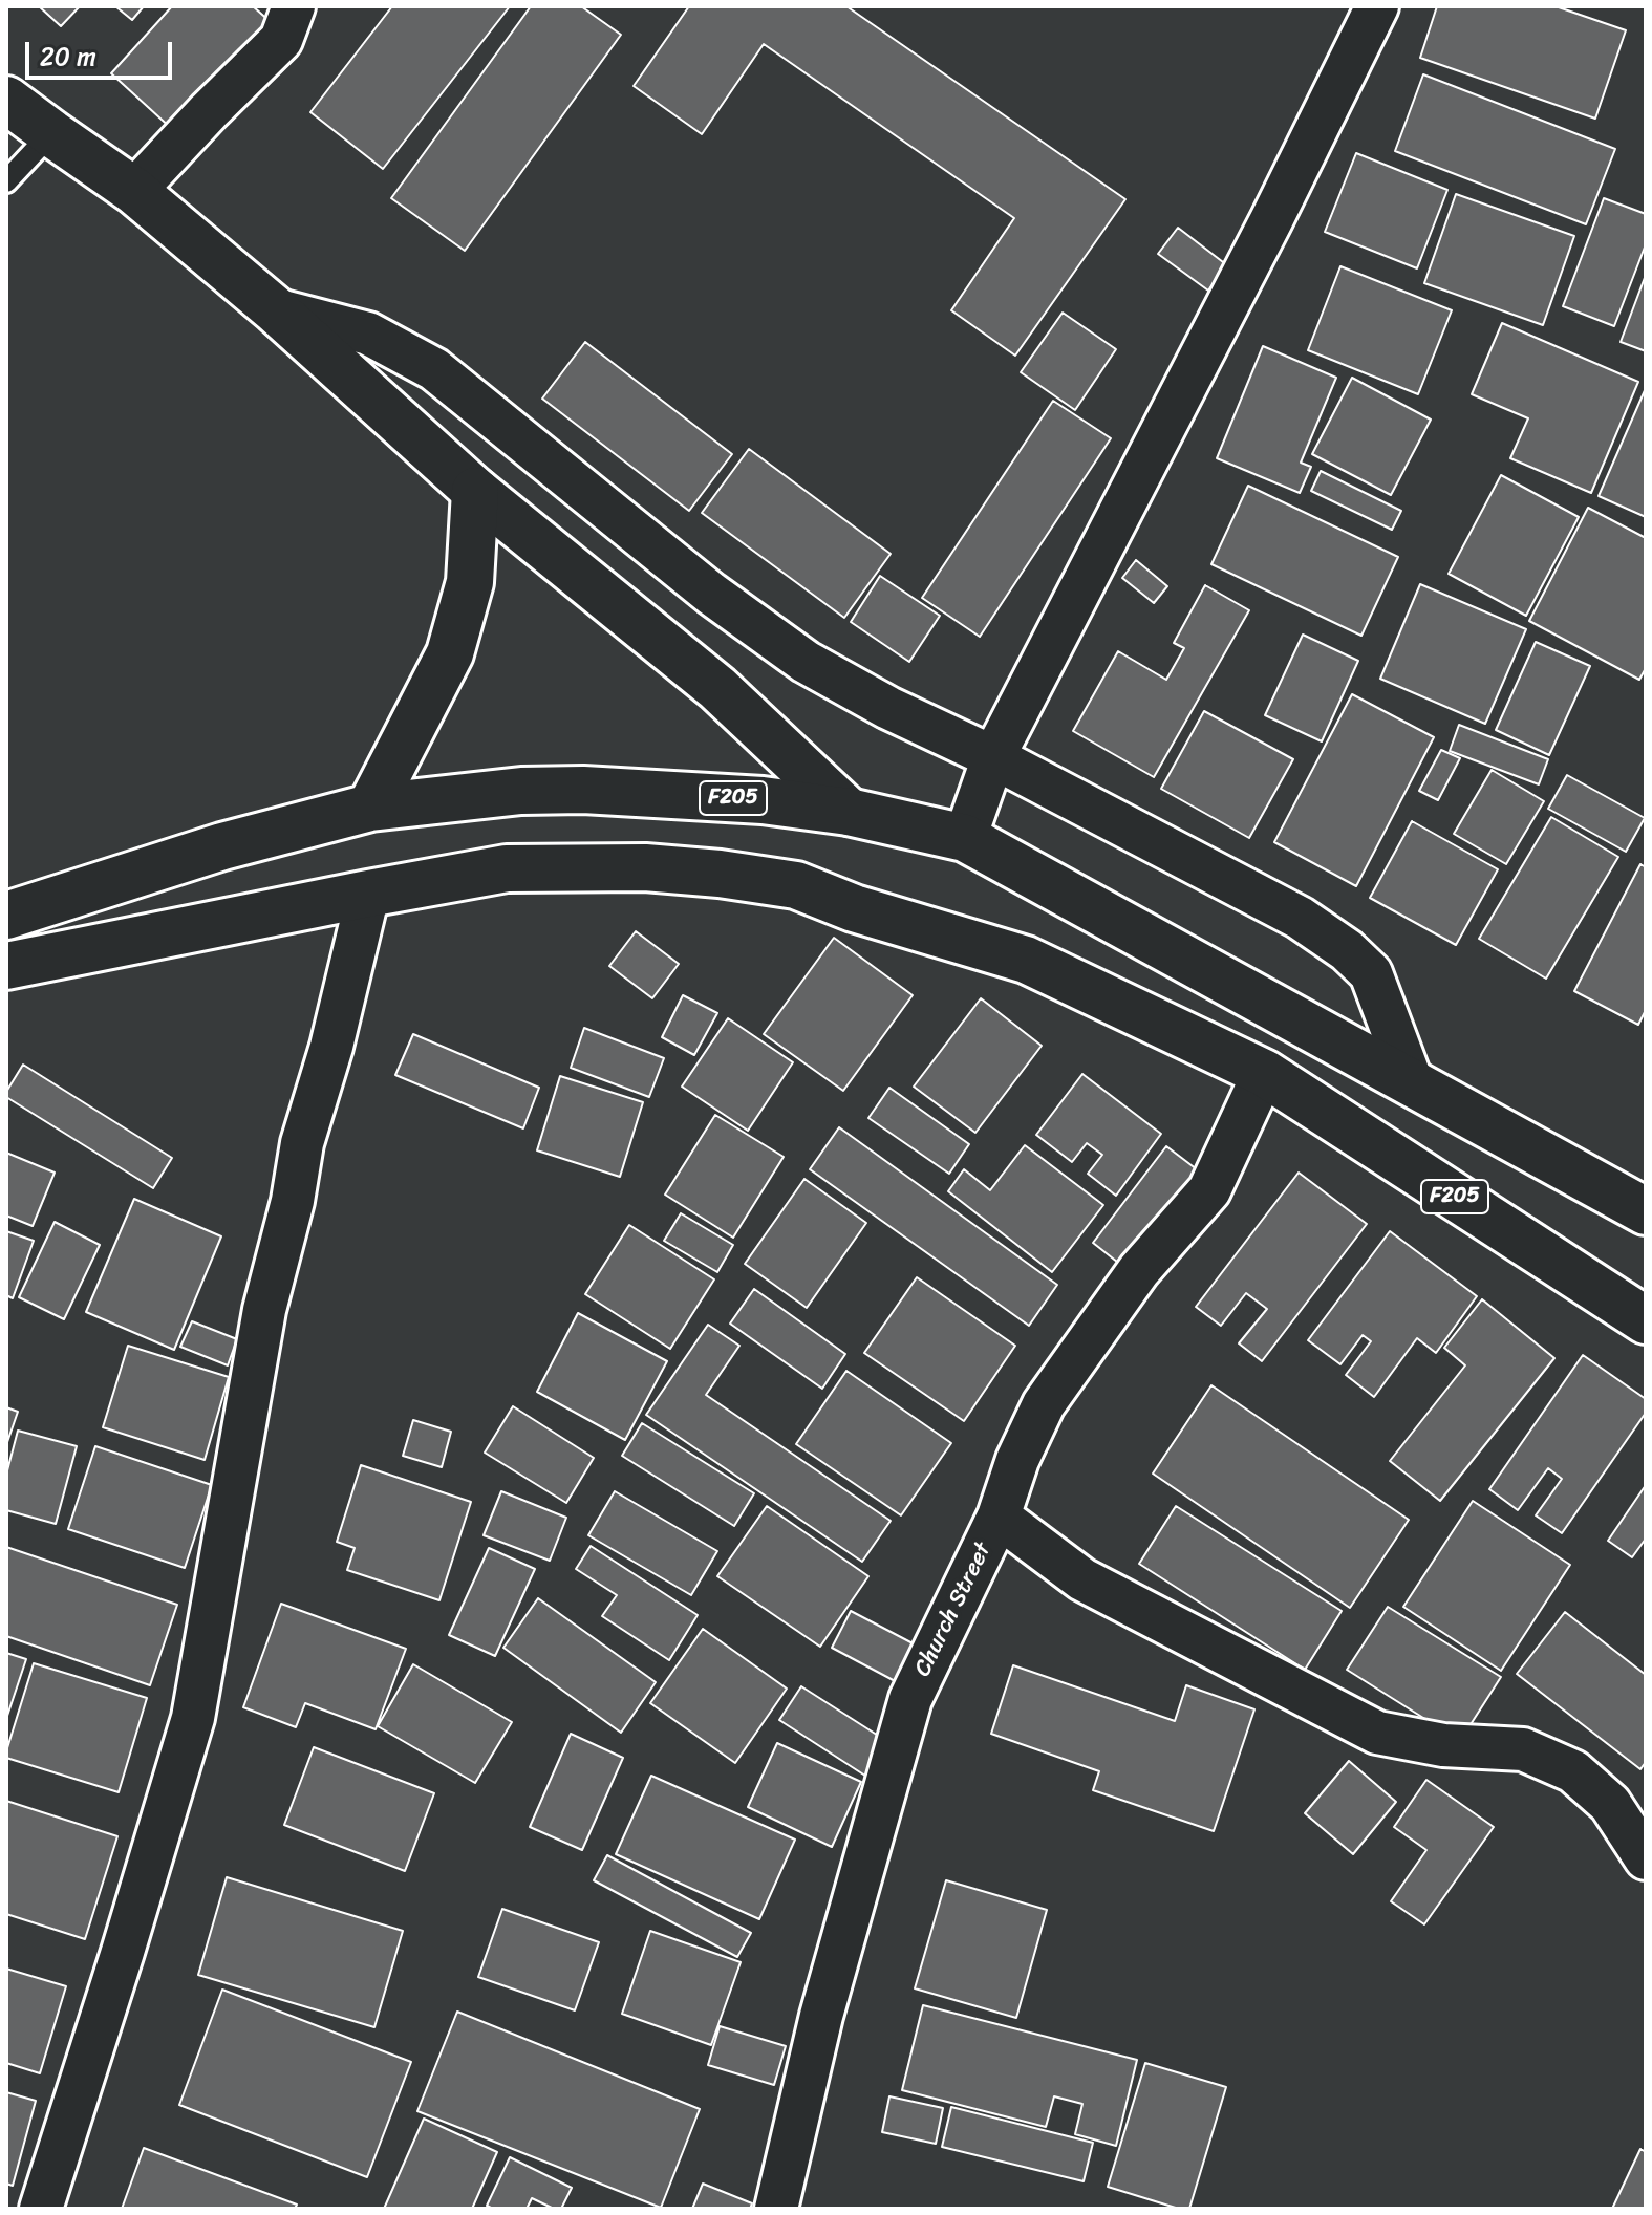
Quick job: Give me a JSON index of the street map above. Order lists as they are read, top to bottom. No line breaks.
{"streets":{"main road":["F205"],"street":["Church Street"]},"crossings":[["F205","Church Street"]],"scale_bar":"20 m"}
